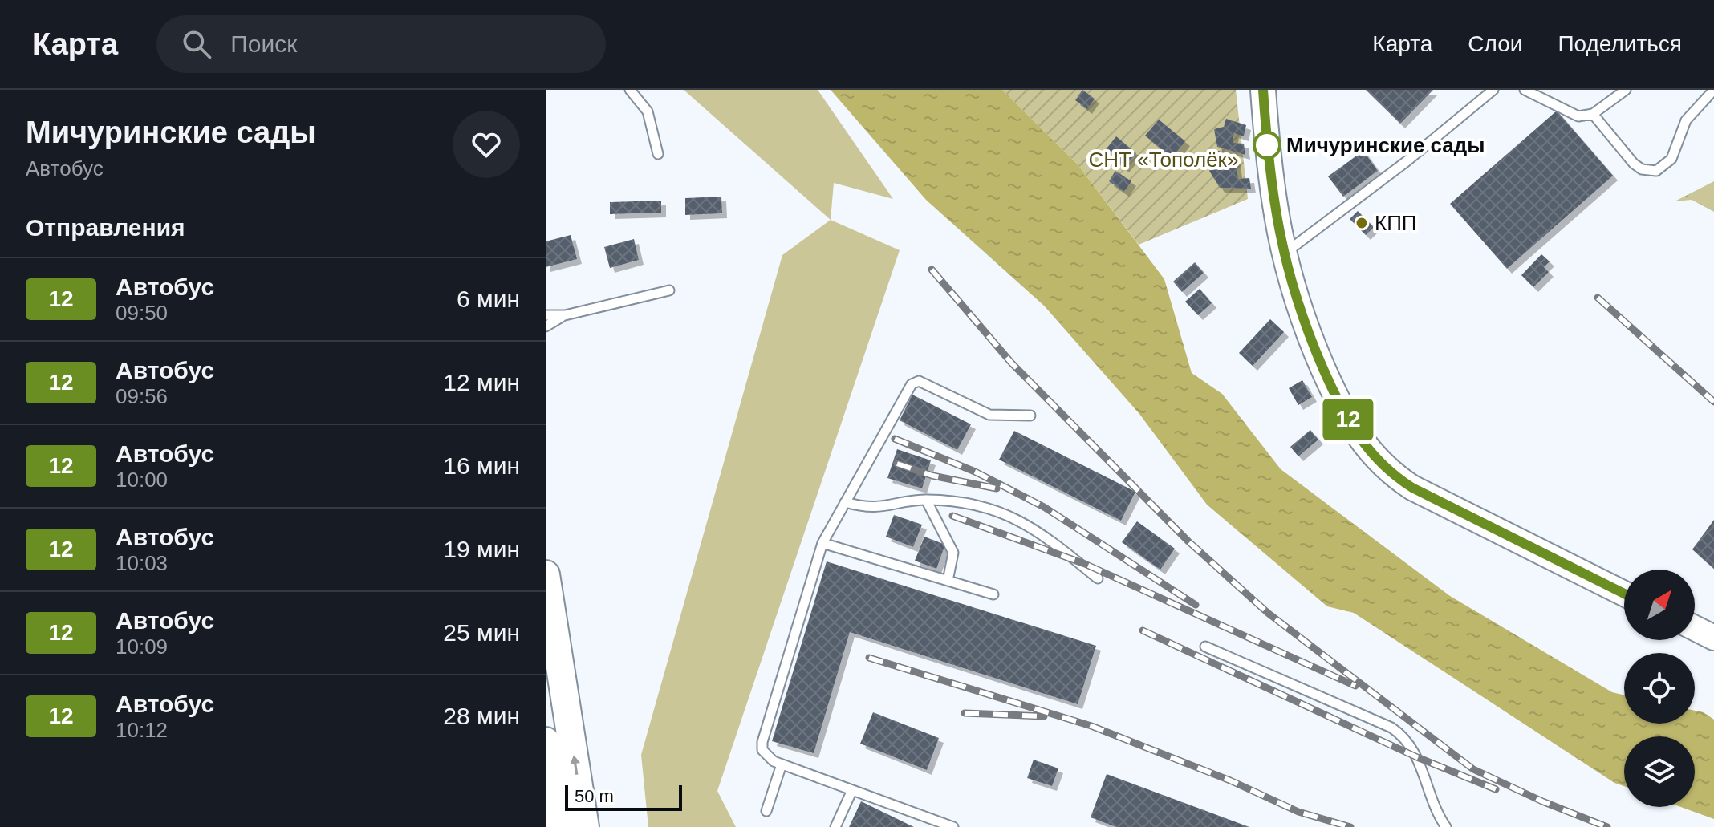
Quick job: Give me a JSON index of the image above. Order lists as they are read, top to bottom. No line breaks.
{"parks":["СНТ «Тополёк»"],"places":["Мичуринские сады","КПП"],"lines":["bus line 12"],"scale_bar":"50 m","north":"top right","page":{"header":"Карта","search":"Поиск","nav":["Карта","Слои","Поделиться"],"heading":[["Мичуринские сады","Автобус"],"Отправления"],"on_map":"12","list":[{"mark":"12","name":"Автобус","note":"09:50","value":"6 мин"},{"mark":"12","name":"Автобус","note":"09:56","value":"12 мин"},{"mark":"12","name":"Автобус","note":"10:00","value":"16 мин"},{"mark":"12","name":"Автобус","note":"10:03","value":"19 мин"},{"mark":"12","name":"Автобус","note":"10:09","value":"25 мин"},{"mark":"12","name":"Автобус","note":"10:12","value":"28 мин"}],"scale":"50 m"}}
